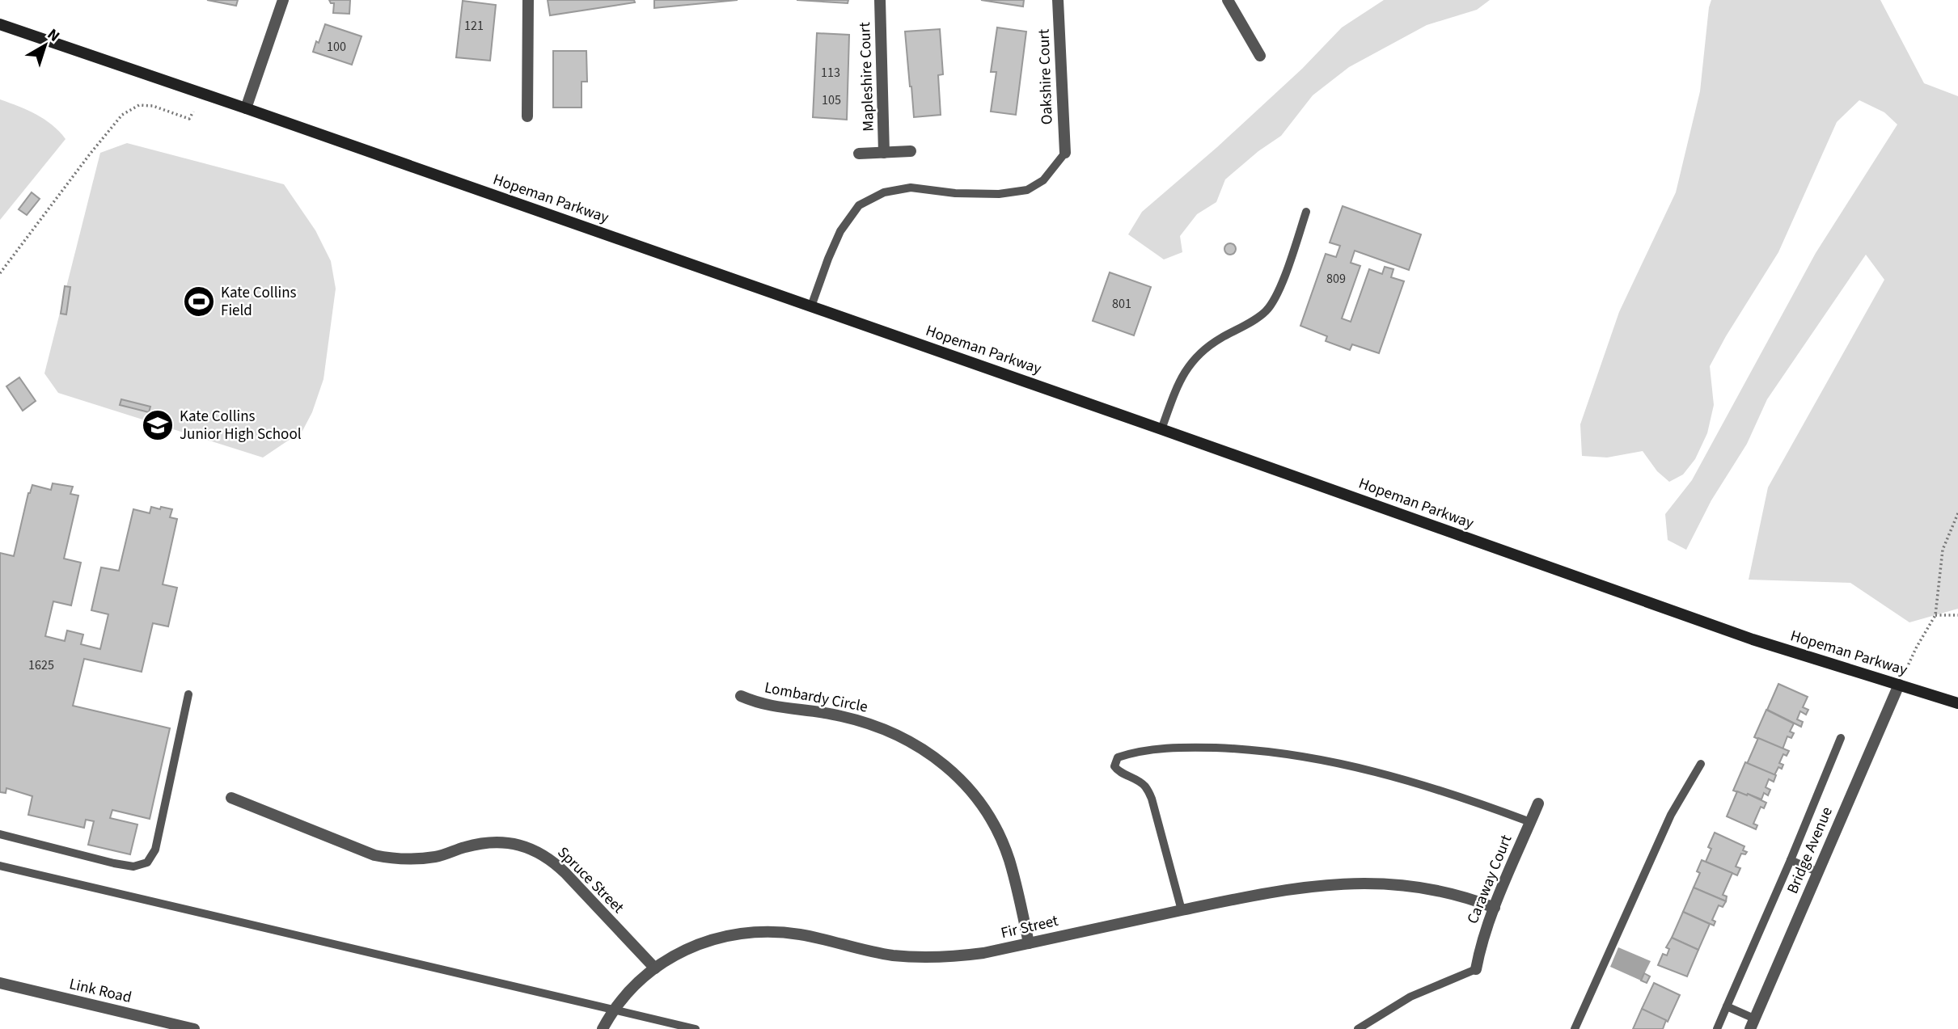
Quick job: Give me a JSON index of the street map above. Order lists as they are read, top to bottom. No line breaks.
{"streets":{"main road":["Hopeman Parkway"],"street":["Mapleshire Court","Oakshire Court","Lombardy Circle","Bridge Avenue","Caraway Court","Spruce Street","Fir Street","Link Road"]},"crossings":[["Hopeman Parkway","Bridge Avenue"],["Lombardy Circle","Fir Street"],["Caraway Court","Fir Street"],["Spruce Street","Fir Street"]],"places":{"sports":["Kate Collins Field"],"school or university":["Kate Collins Junior High School"]},"house_numbers":["121","100","113","105","809","801","1625"],"north":"top right"}
